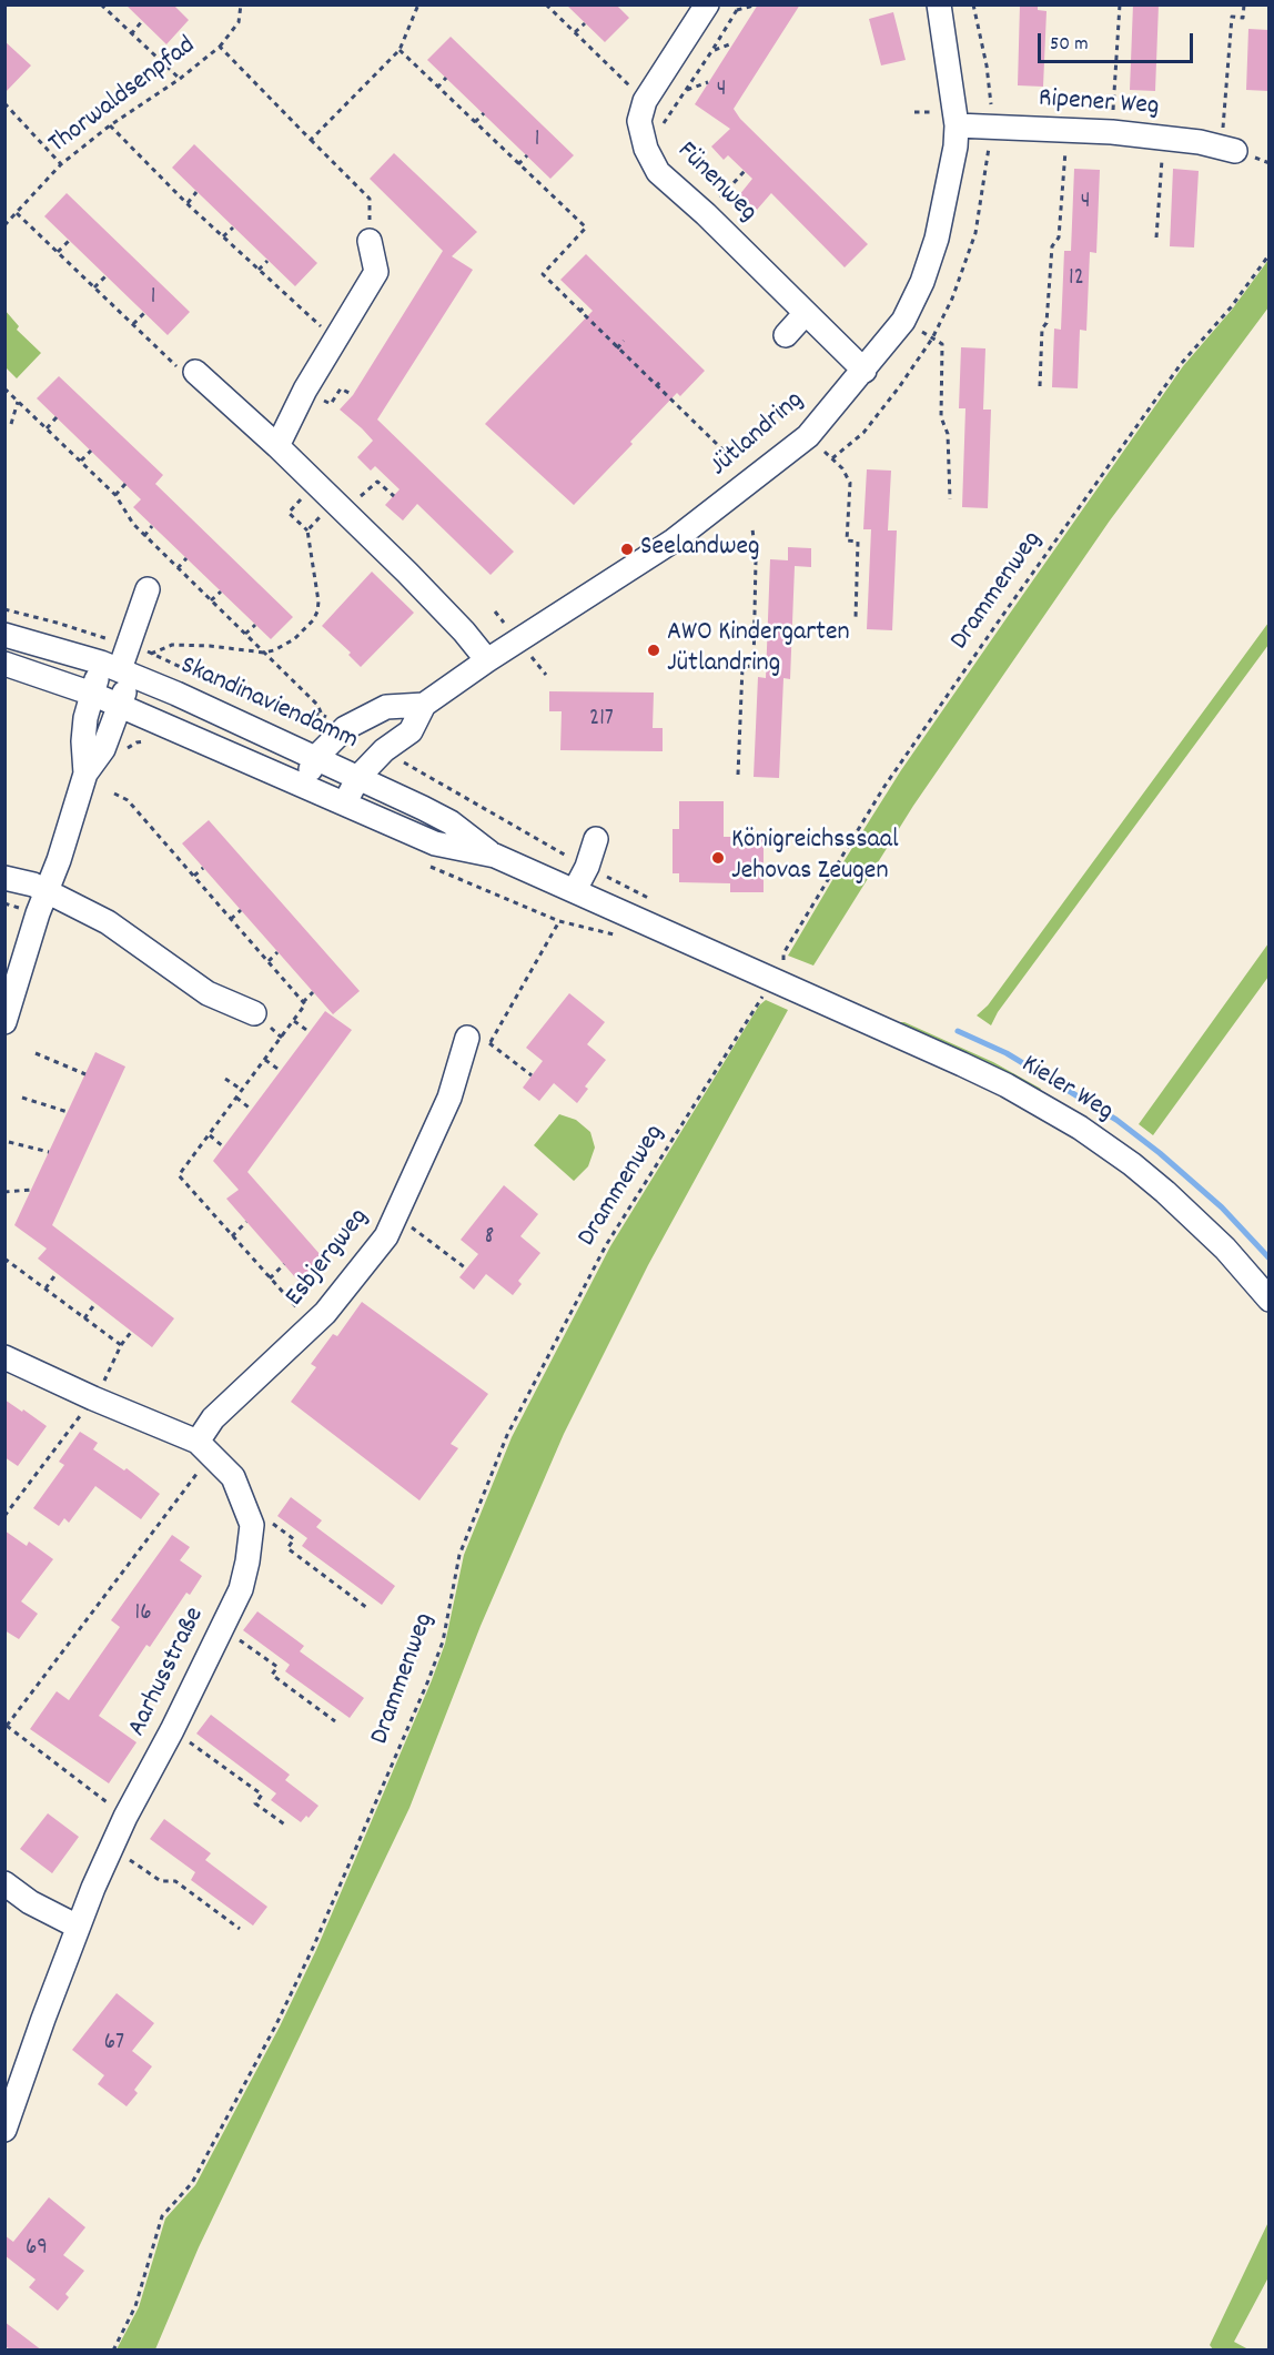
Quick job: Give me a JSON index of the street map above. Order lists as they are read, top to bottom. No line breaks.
{"streets":{"street":["Ripener Weg","Fünenweg","Jütlandring","Skandinaviendamm","Kieler Weg","Esbjergweg","Aarhusstraße"],"path":["Thorwaldsenpfad","Drammenweg"]},"crossings":[["Ripener Weg","Jütlandring"],["Fünenweg","Jütlandring"],["Jütlandring","Skandinaviendamm"],["Skandinaviendamm","Kieler Weg"],["Esbjergweg","Aarhusstraße"]],"places":["Seelandweg","AWO Kindergarten Jütlandring","Königreichsssaal Jehovas Zeugen"],"house_numbers":["4","1","4","12","1","217","8","16","67","69"],"scale_bar":"50 m"}
